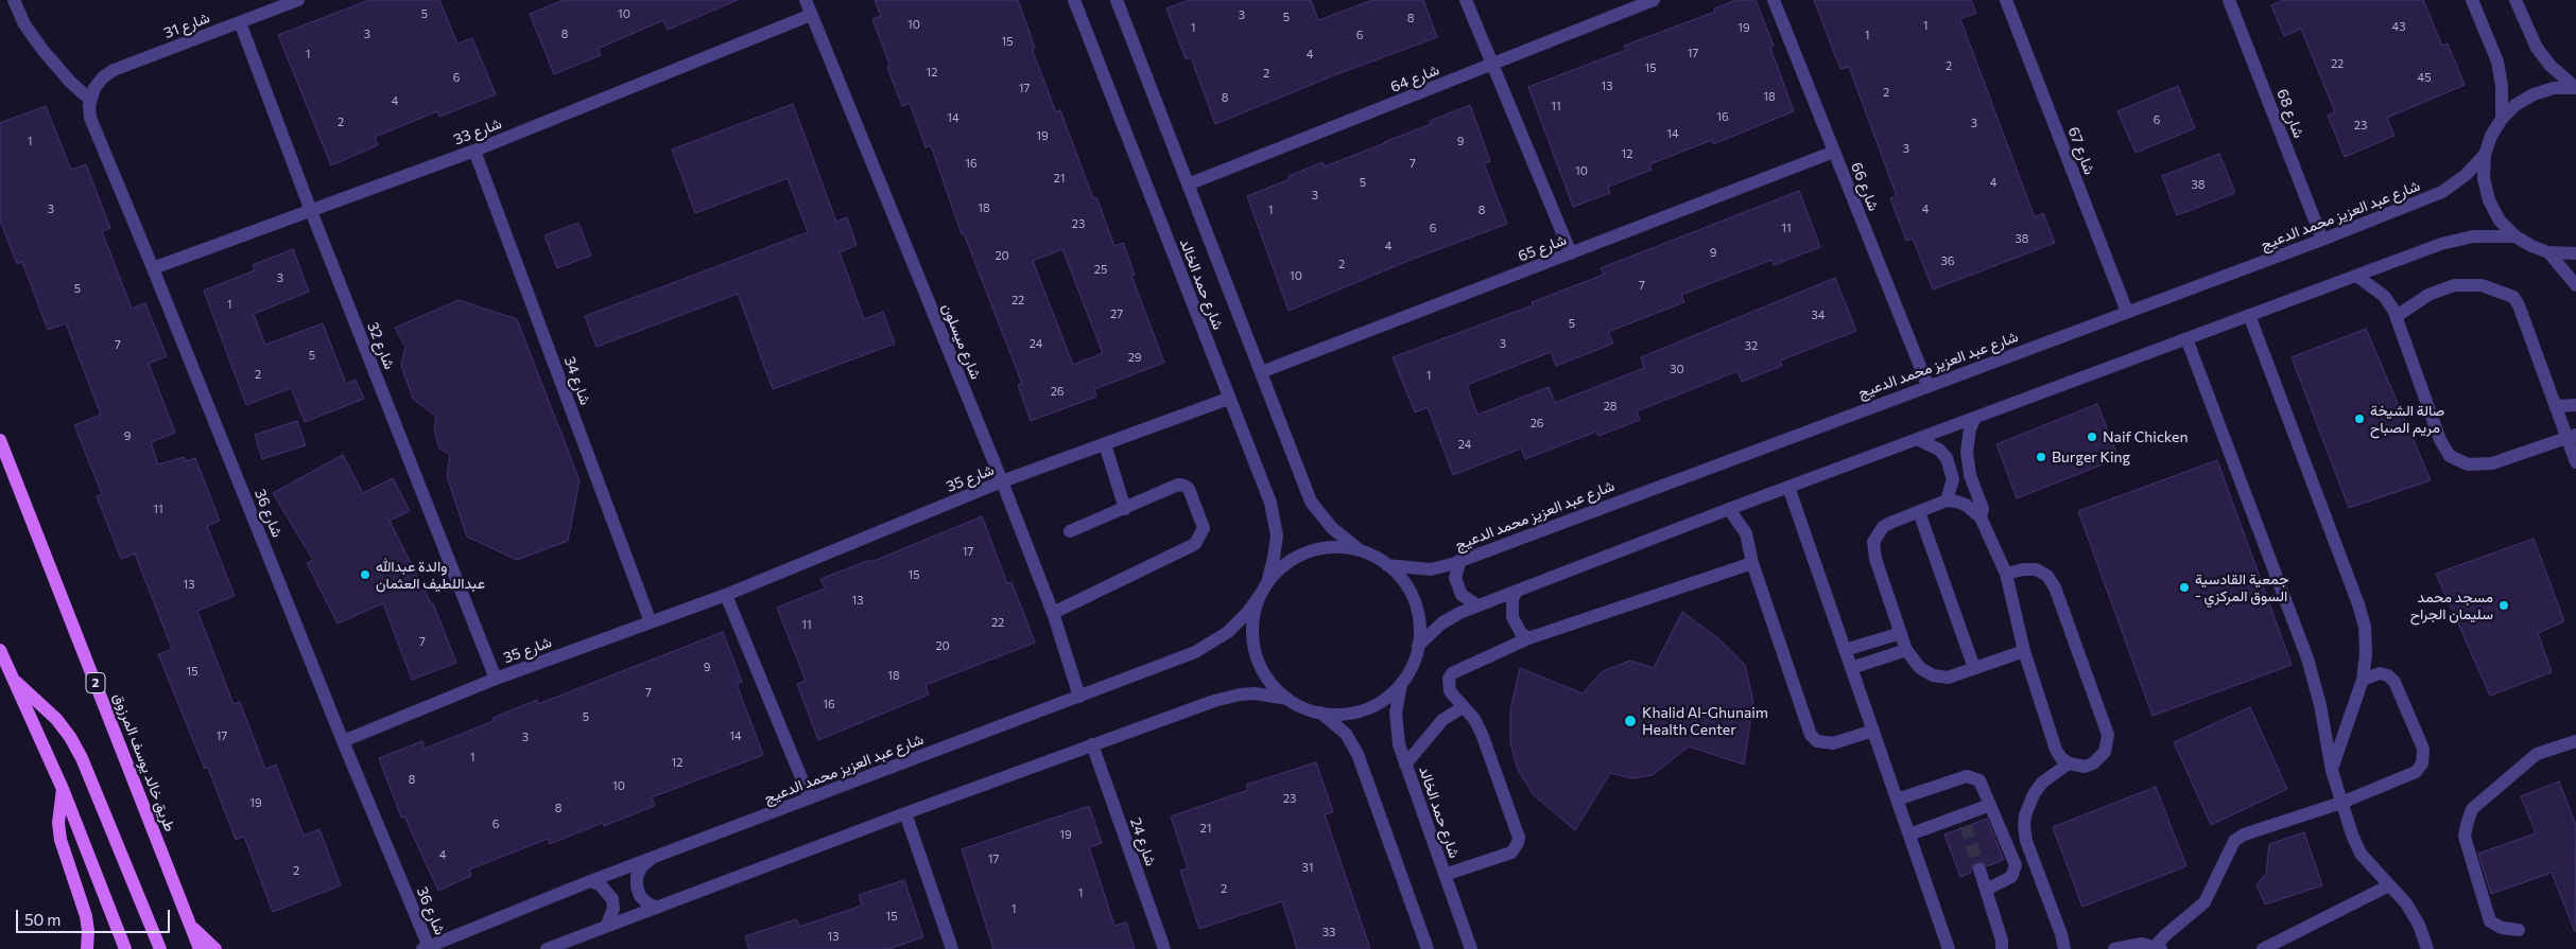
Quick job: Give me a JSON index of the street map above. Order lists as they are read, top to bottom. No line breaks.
{"streets":{"main road":["2","طريق خالد يوسف المرزوق"],"street":["شارع 31","شارع 64","شارع 68","شارع 33","شارع 67","شارع 66","شارع عبد العزيز محمد الدعيج","شارع 65","شارع حمد الخالد","شارع ميسلون","شارع 32","شارع 34","شارع 35","شارع 36","شارع 24"]},"crossings":[["شارع 31","شارع 32"],["شارع 31","شارع 36"],["شارع 64","شارع حمد الخالد"],["شارع 68","شارع عبد العزيز محمد الدعيج"],["شارع 33","شارع ميسلون"],["شارع 33","شارع 32"],["شارع 33","شارع 34"],["شارع 33","شارع 36"],["شارع 67","شارع عبد العزيز محمد الدعيج"],["شارع 66","شارع عبد العزيز محمد الدعيج"],["شارع 66","شارع 65"],["شارع عبد العزيز محمد الدعيج","شارع حمد الخالد"],["شارع عبد العزيز محمد الدعيج","شارع ميسلون"],["شارع عبد العزيز محمد الدعيج","شارع 36"],["شارع 65","شارع حمد الخالد"],["شارع حمد الخالد","شارع 35"],["شارع ميسلون","شارع 35"],["شارع 32","شارع 35"],["شارع 34","شارع 35"],["شارع 35","شارع 36"]],"places":["صالة الشيخة مريم الصباح","Naif Chicken","Burger King","والدة عبدالله عبداللطيف العثمان","جمعية القادسية - السوق المركزي","مسجد محمد سليمان الجراح","Khalid Al-Ghunaim Health Center"],"house_numbers":["5","10","3","5","8","10","1","43","1","19","3","8","6","1","15","17","1","4","22","2","15","12","2","6","45","13","17","2","18","8","4","11","16","14","6","2","3","23","14","19","1","9","3","12","16","7","10","21","5","4","38","3","18","3","4","1","8","23","6","11","38","4","9","20","36","2","25","10","3","7","5","22","1","27","34","5","24","3","7","32","5","29","30","2","1","26","28","26","9","24","11","17","15","13","13","22","11","7","20","9","15","18","7","16","5","17","14","3","1","12","8","10","23","19","8","6","21","19","4","17","31","2","2","1","1","15","33","13"],"scale_bar":"50 m"}
